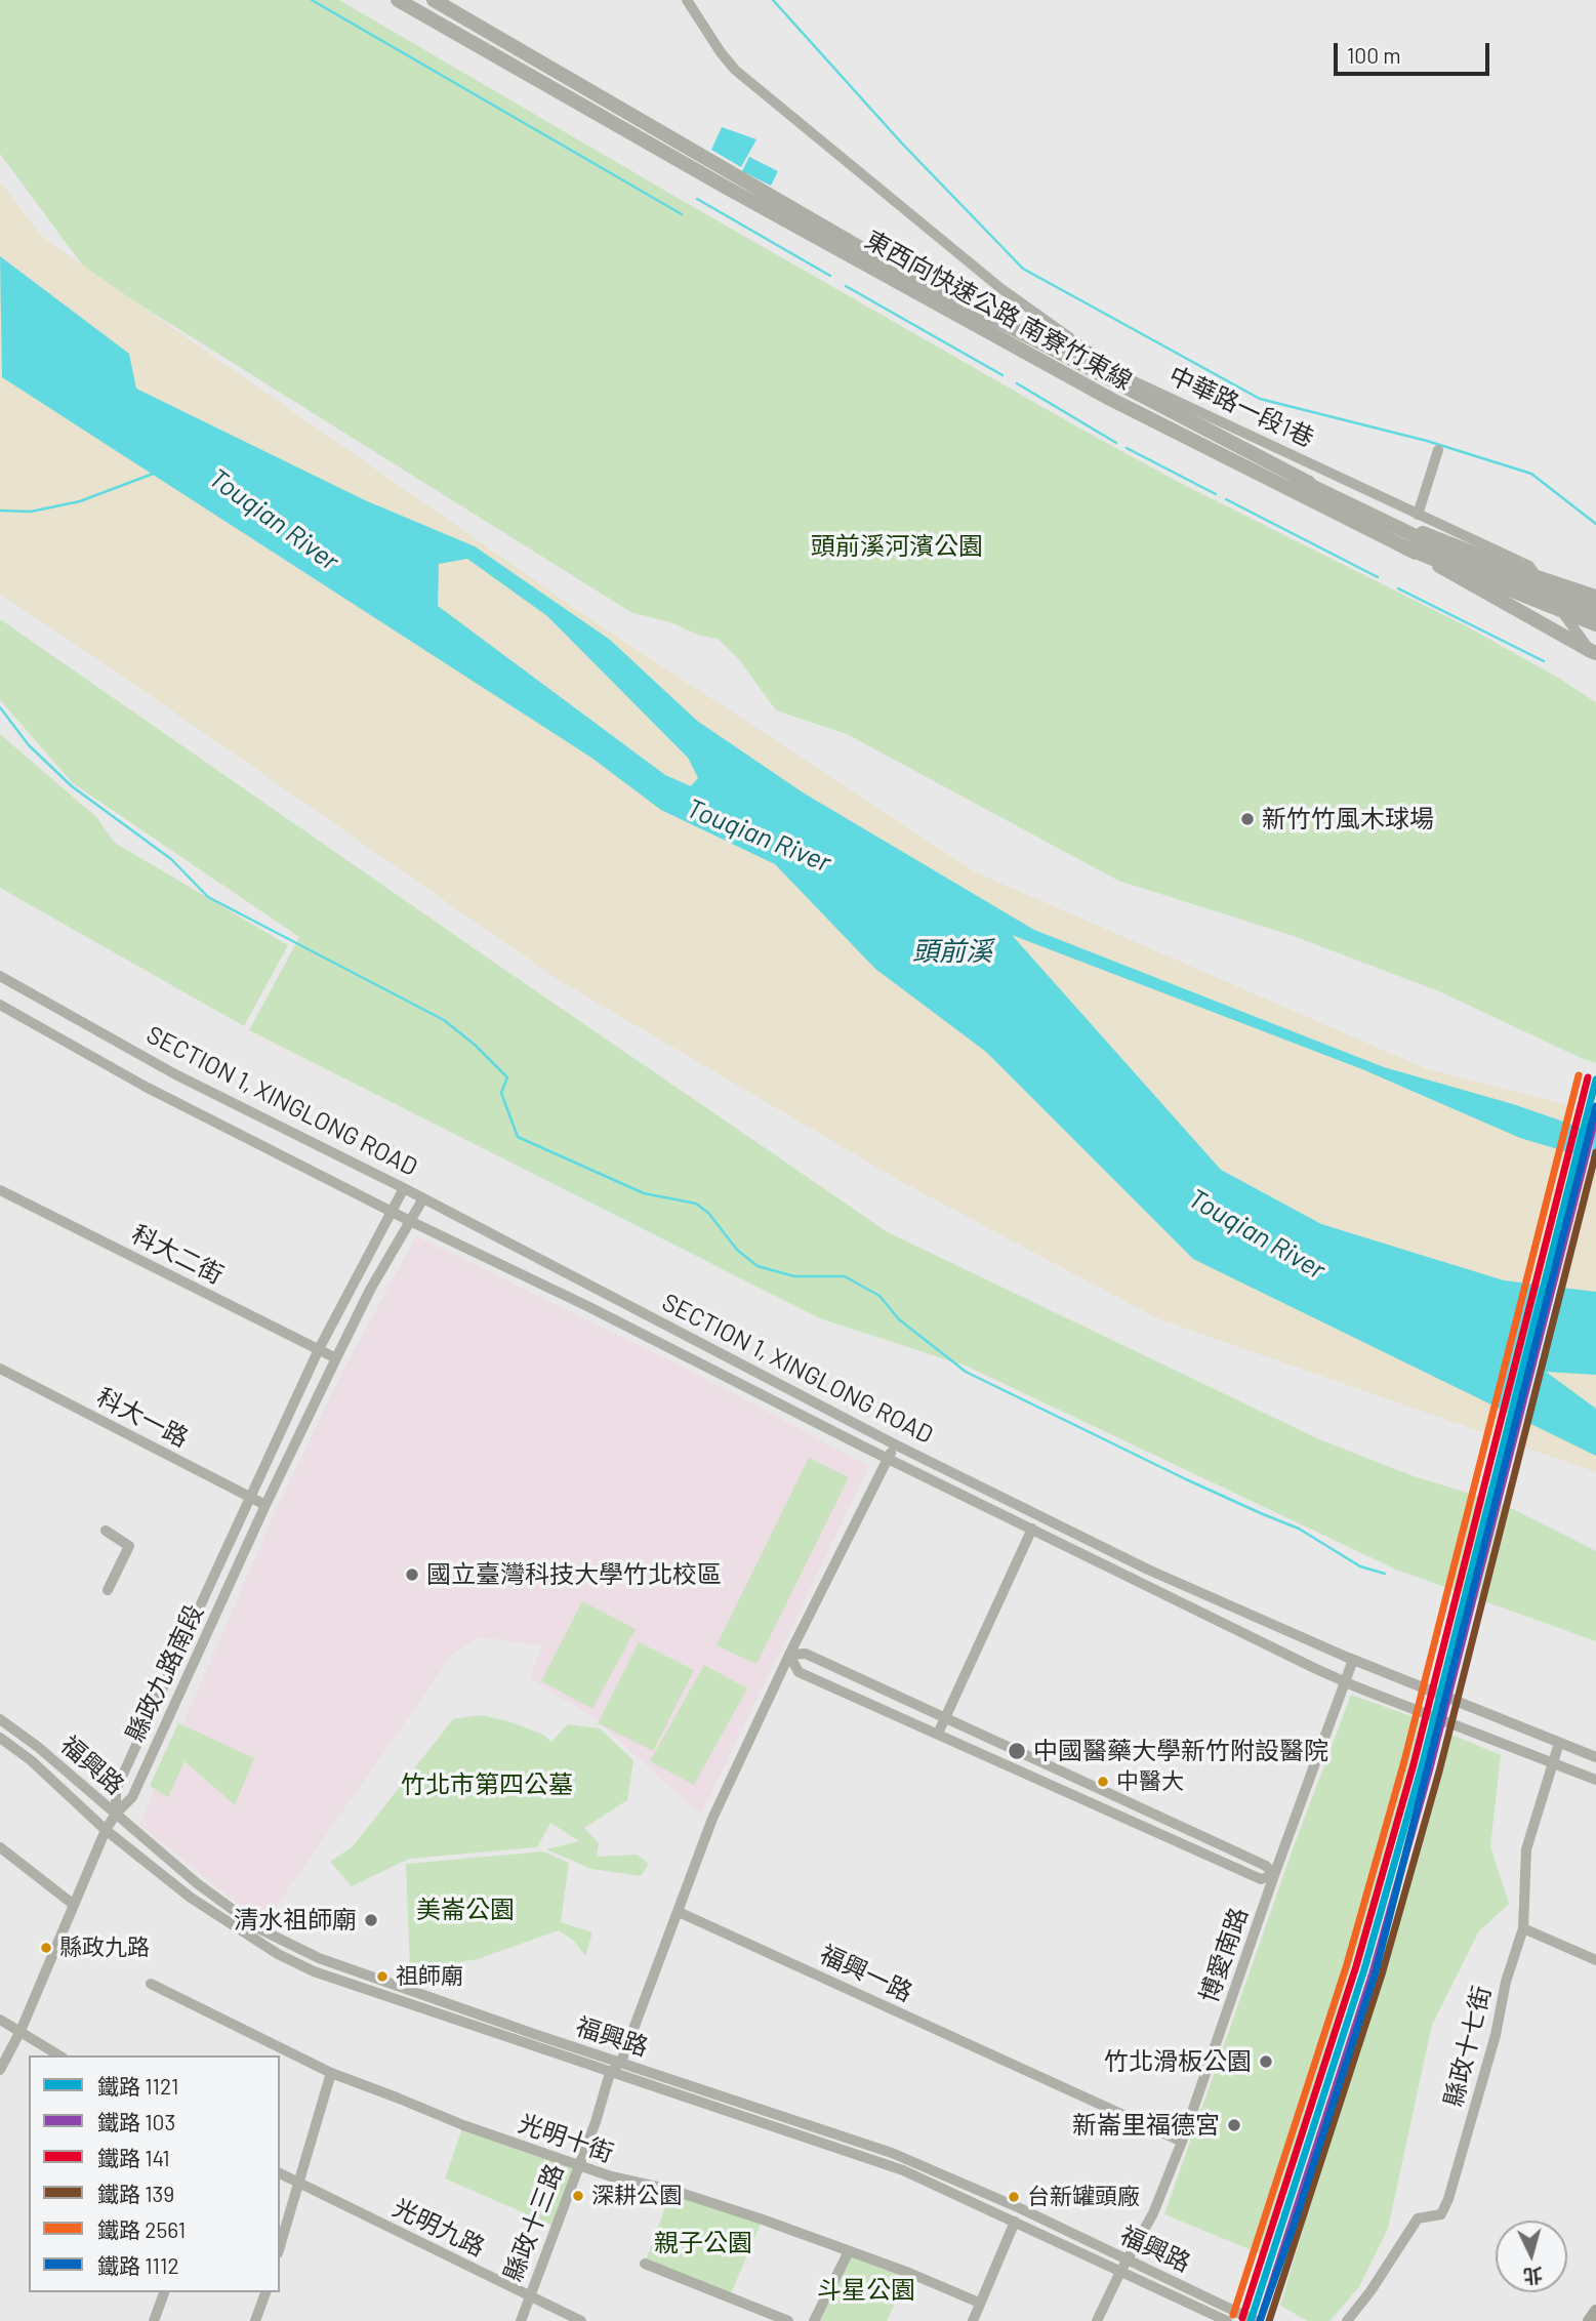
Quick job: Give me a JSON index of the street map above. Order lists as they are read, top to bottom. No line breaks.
{"streets":{"highway":["東西向快速公路 南寮竹東線"],"street":["中華路一段1巷","SECTION 1, XINGLONG ROAD","科大二街","科大一路","縣政九路南段","福興路","博愛南路","福興一路","縣政十七街","光明十街","縣政十三路","光明九路"]},"crossings":[["SECTION 1, XINGLONG ROAD","縣政九路南段"],["SECTION 1, XINGLONG ROAD","博愛南路"],["SECTION 1, XINGLONG ROAD","縣政十七街"],["科大二街","縣政九路南段"],["科大一路","縣政九路南段"],["縣政九路南段","福興路"],["福興路","博愛南路"],["福興路","縣政十三路"],["博愛南路","福興一路"],["光明十街","縣政十三路"],["縣政十三路","光明九路"]],"water":["Touqian River","頭前溪"],"parks":["頭前溪河濱公園","竹北市第四公墓","美崙公園","親子公園","斗星公園"],"places":["新竹竹風木球場","國立臺灣科技大學竹北校區","中國醫藥大學新竹附設醫院","中醫大","清水祖師廟","縣政九路","祖師廟","竹北滑板公園","新崙里福德宮","深耕公園","台新罐頭廠"],"lines":["rail line 2561","rail line 141","rail line 1121","rail line 1112","rail line 103","rail line 139"],"legend":["鐵路 1121","鐵路 103","鐵路 141","鐵路 139","鐵路 2561","鐵路 1112"],"scale_bar":"100 m","north":"bottom"}
